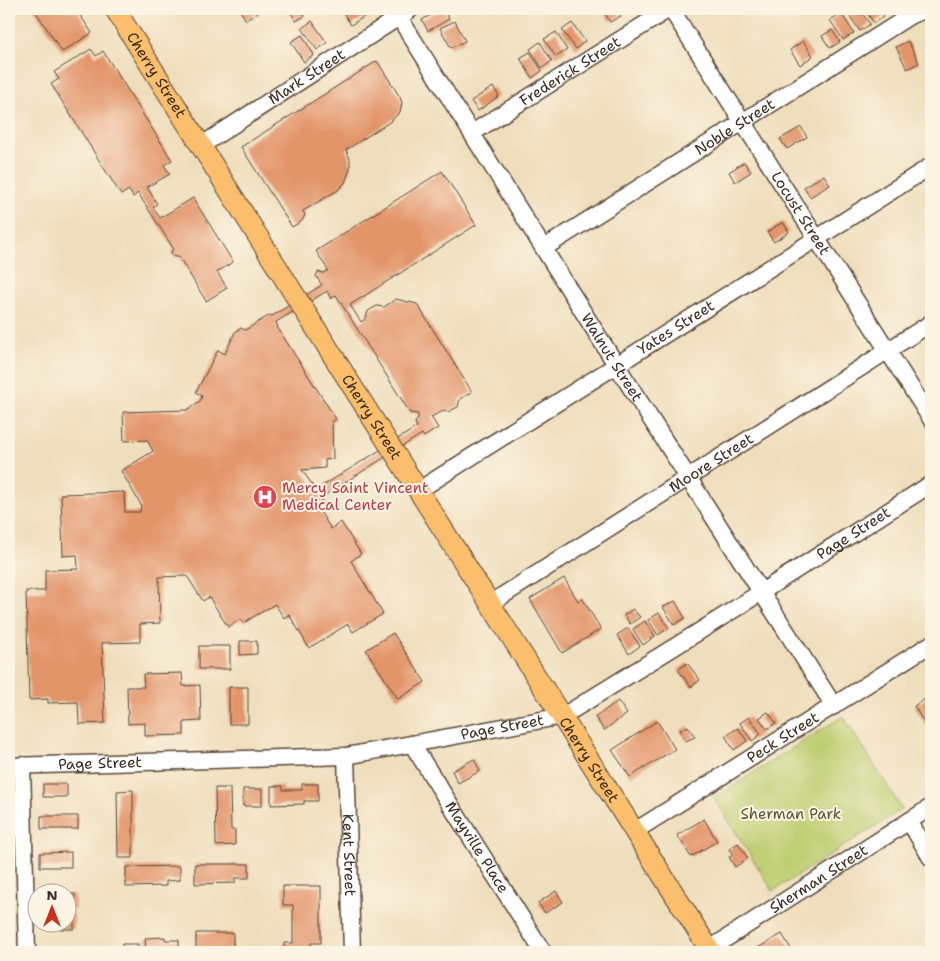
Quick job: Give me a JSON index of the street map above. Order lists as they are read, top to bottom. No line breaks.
{"streets":{"main road":["Cherry Street"],"street":["Frederick Street","Mark Street","Noble Street","Locust Street","Yates Street","Walnut Street","Moore Street","Page Street","Peck Street","Mayville Place","Kent Street","Sherman Street"]},"crossings":[["Frederick Street","Locust Street"],["Frederick Street","Walnut Street"],["Cherry Street","Mark Street"],["Cherry Street","Yates Street"],["Cherry Street","Moore Street"],["Cherry Street","Page Street"],["Cherry Street","Peck Street"],["Cherry Street","Sherman Street"],["Mark Street","Walnut Street"],["Noble Street","Locust Street"],["Noble Street","Walnut Street"],["Locust Street","Yates Street"],["Locust Street","Moore Street"],["Yates Street","Walnut Street"],["Walnut Street","Moore Street"],["Walnut Street","Page Street"],["Walnut Street","Peck Street"],["Page Street","Mayville Place"],["Page Street","Kent Street"]],"parks":["Sherman Park"],"places":{"hospital":["Mercy Saint Vincent Medical Center"]},"north":"top"}
